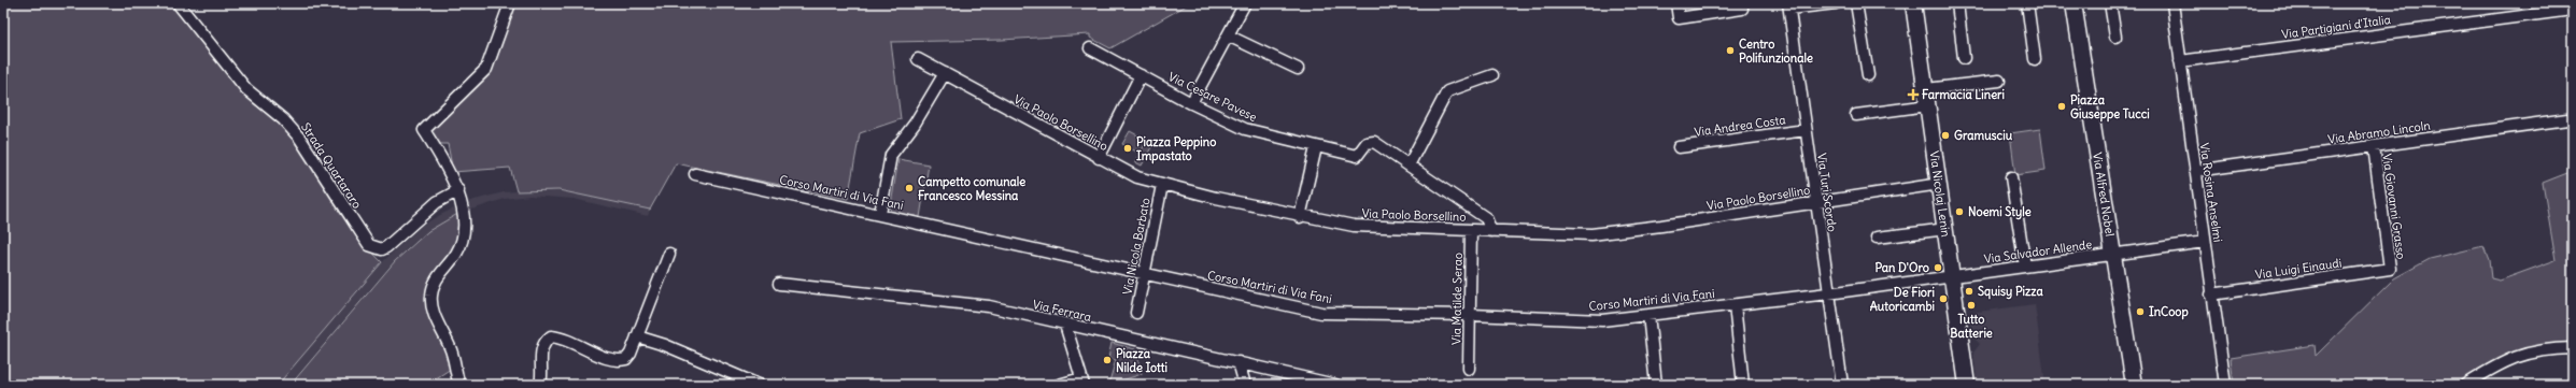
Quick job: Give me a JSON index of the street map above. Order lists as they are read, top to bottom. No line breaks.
{"streets":{"main road":["Via Nicolaj Lenin","Via Alfred Nobel"],"street":["Via Partigiani d'Italia","Via Cesare Pavese","Via Paolo Borsellino","Via Andrea Costa","Via Abramo Lincoln","Strada Quartararo","Corso Martiri di Via Fani","Via Turi Scordo","Via Rosina Anselmi","Via Giovanni Grasso","Via Nicola Barbato","Via Salvador Allende","Via Luigi Einaudi","Via Matilde Serao","Via Ferrara"]},"crossings":[["Via Partigiani d'Italia","Via Rosina Anselmi"],["Via Paolo Borsellino","Via Turi Scordo"],["Via Paolo Borsellino","Via Nicolaj Lenin"],["Via Paolo Borsellino","Via Nicola Barbato"],["Via Paolo Borsellino","Via Matilde Serao"],["Via Andrea Costa","Via Turi Scordo"],["Via Abramo Lincoln","Via Rosina Anselmi"],["Via Abramo Lincoln","Via Giovanni Grasso"],["Corso Martiri di Via Fani","Via Turi Scordo"],["Corso Martiri di Via Fani","Via Nicolaj Lenin"],["Corso Martiri di Via Fani","Via Nicola Barbato"],["Corso Martiri di Via Fani","Via Salvador Allende"],["Corso Martiri di Via Fani","Via Matilde Serao"],["Via Rosina Anselmi","Via Salvador Allende"],["Via Rosina Anselmi","Via Luigi Einaudi"],["Via Nicolaj Lenin","Via Salvador Allende"],["Via Alfred Nobel","Via Salvador Allende"],["Via Giovanni Grasso","Via Luigi Einaudi"]],"places":{"other":["Centro Polifunzionale","Piazza Giuseppe Tucci","Gramusciu","Piazza Peppino Impastato","Campetto comunale Francesco Messina","Noemi Style","Pan D'Oro","Squisy Pizza","De Fiori Autoricambi","Tutto Batterie","InCoop","Piazza Nilde Iotti"],"health":["Farmacia Lineri"]}}
